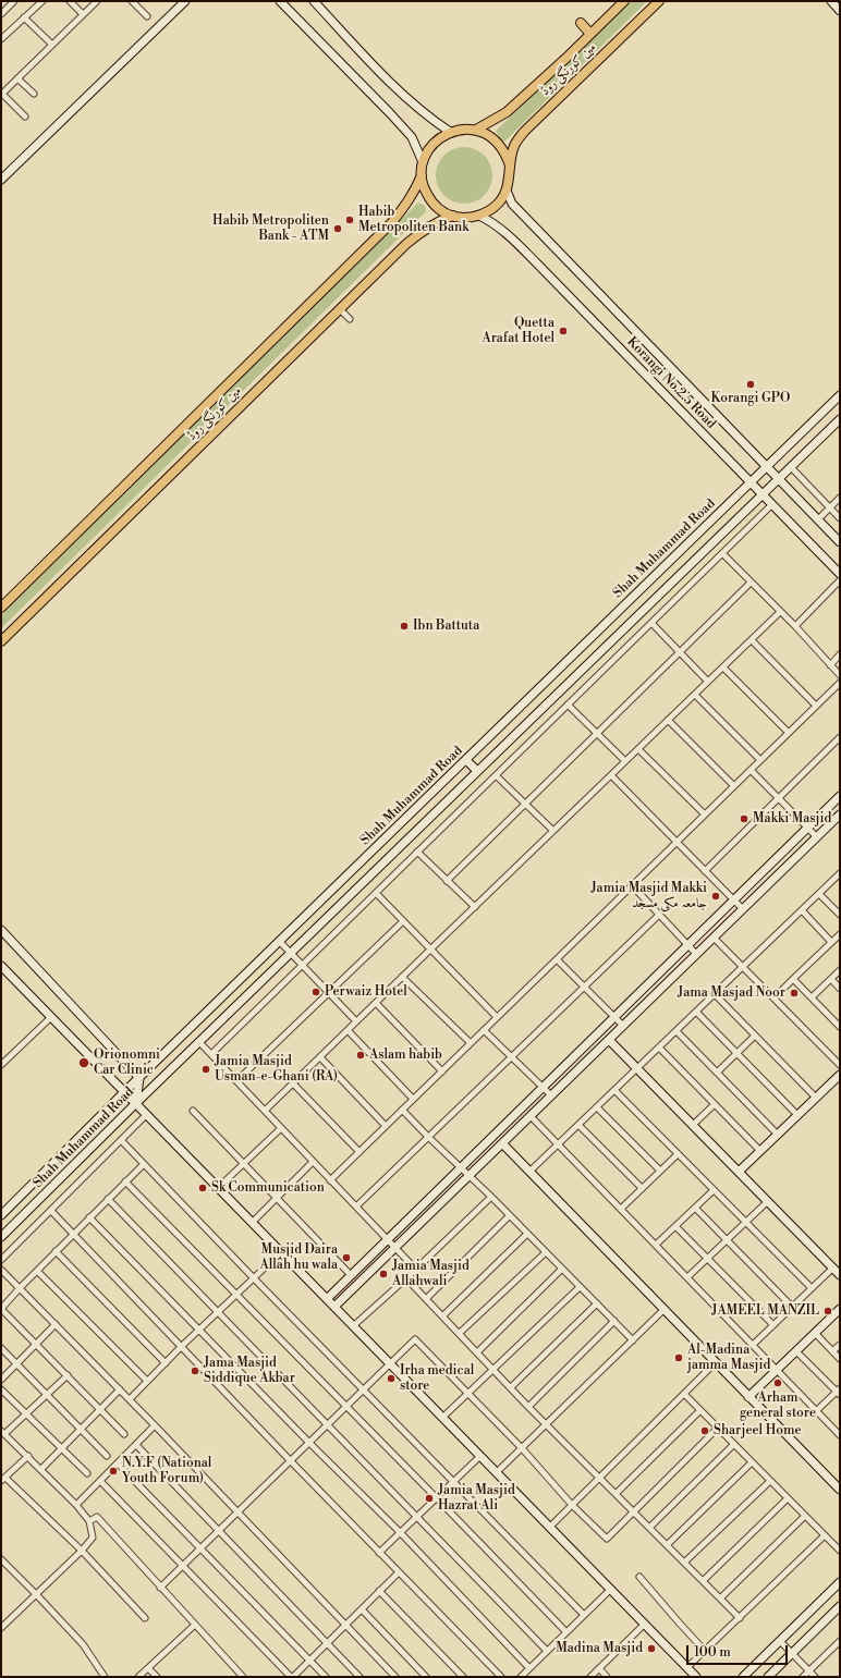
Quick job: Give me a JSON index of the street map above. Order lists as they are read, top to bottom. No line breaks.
{"streets":{"main road":["مین کورنگی روڈ"],"street":["Korangi No.2.5 Road","Shah Muhammad Road"]},"crossings":[["مین کورنگی روڈ","Korangi No.2.5 Road"],["Korangi No.2.5 Road","Shah Muhammad Road"]],"places":["Habib Metropoliten Bank","Habib Metropoliten Bank - ATM","Quetta Arafat Hotel","Korangi GPO","Ibn Battuta","Makki Masjid","Jamia Masjid Makki جامعہ مکی مسجد","Perwaiz Hotel","Jama Masjad Noor","Aslam habib","Orionomni Car Clinic","Jamia Masjid Usman-e-Ghani (RA)","Sk Communication","Musjid Daira Allah hu wala","Jamia Masjid Allahwali","JAMEEL MANZIL","Al-Madina jamma Masjid","Jama Masjid Siddique Akbar","Irha medical store","Arham general store","Sharjeel Home","N.Y.F (National Youth Forum)","Jamia Masjid Hazrat Ali","Madina Masjid"],"scale_bar":"100 m"}
